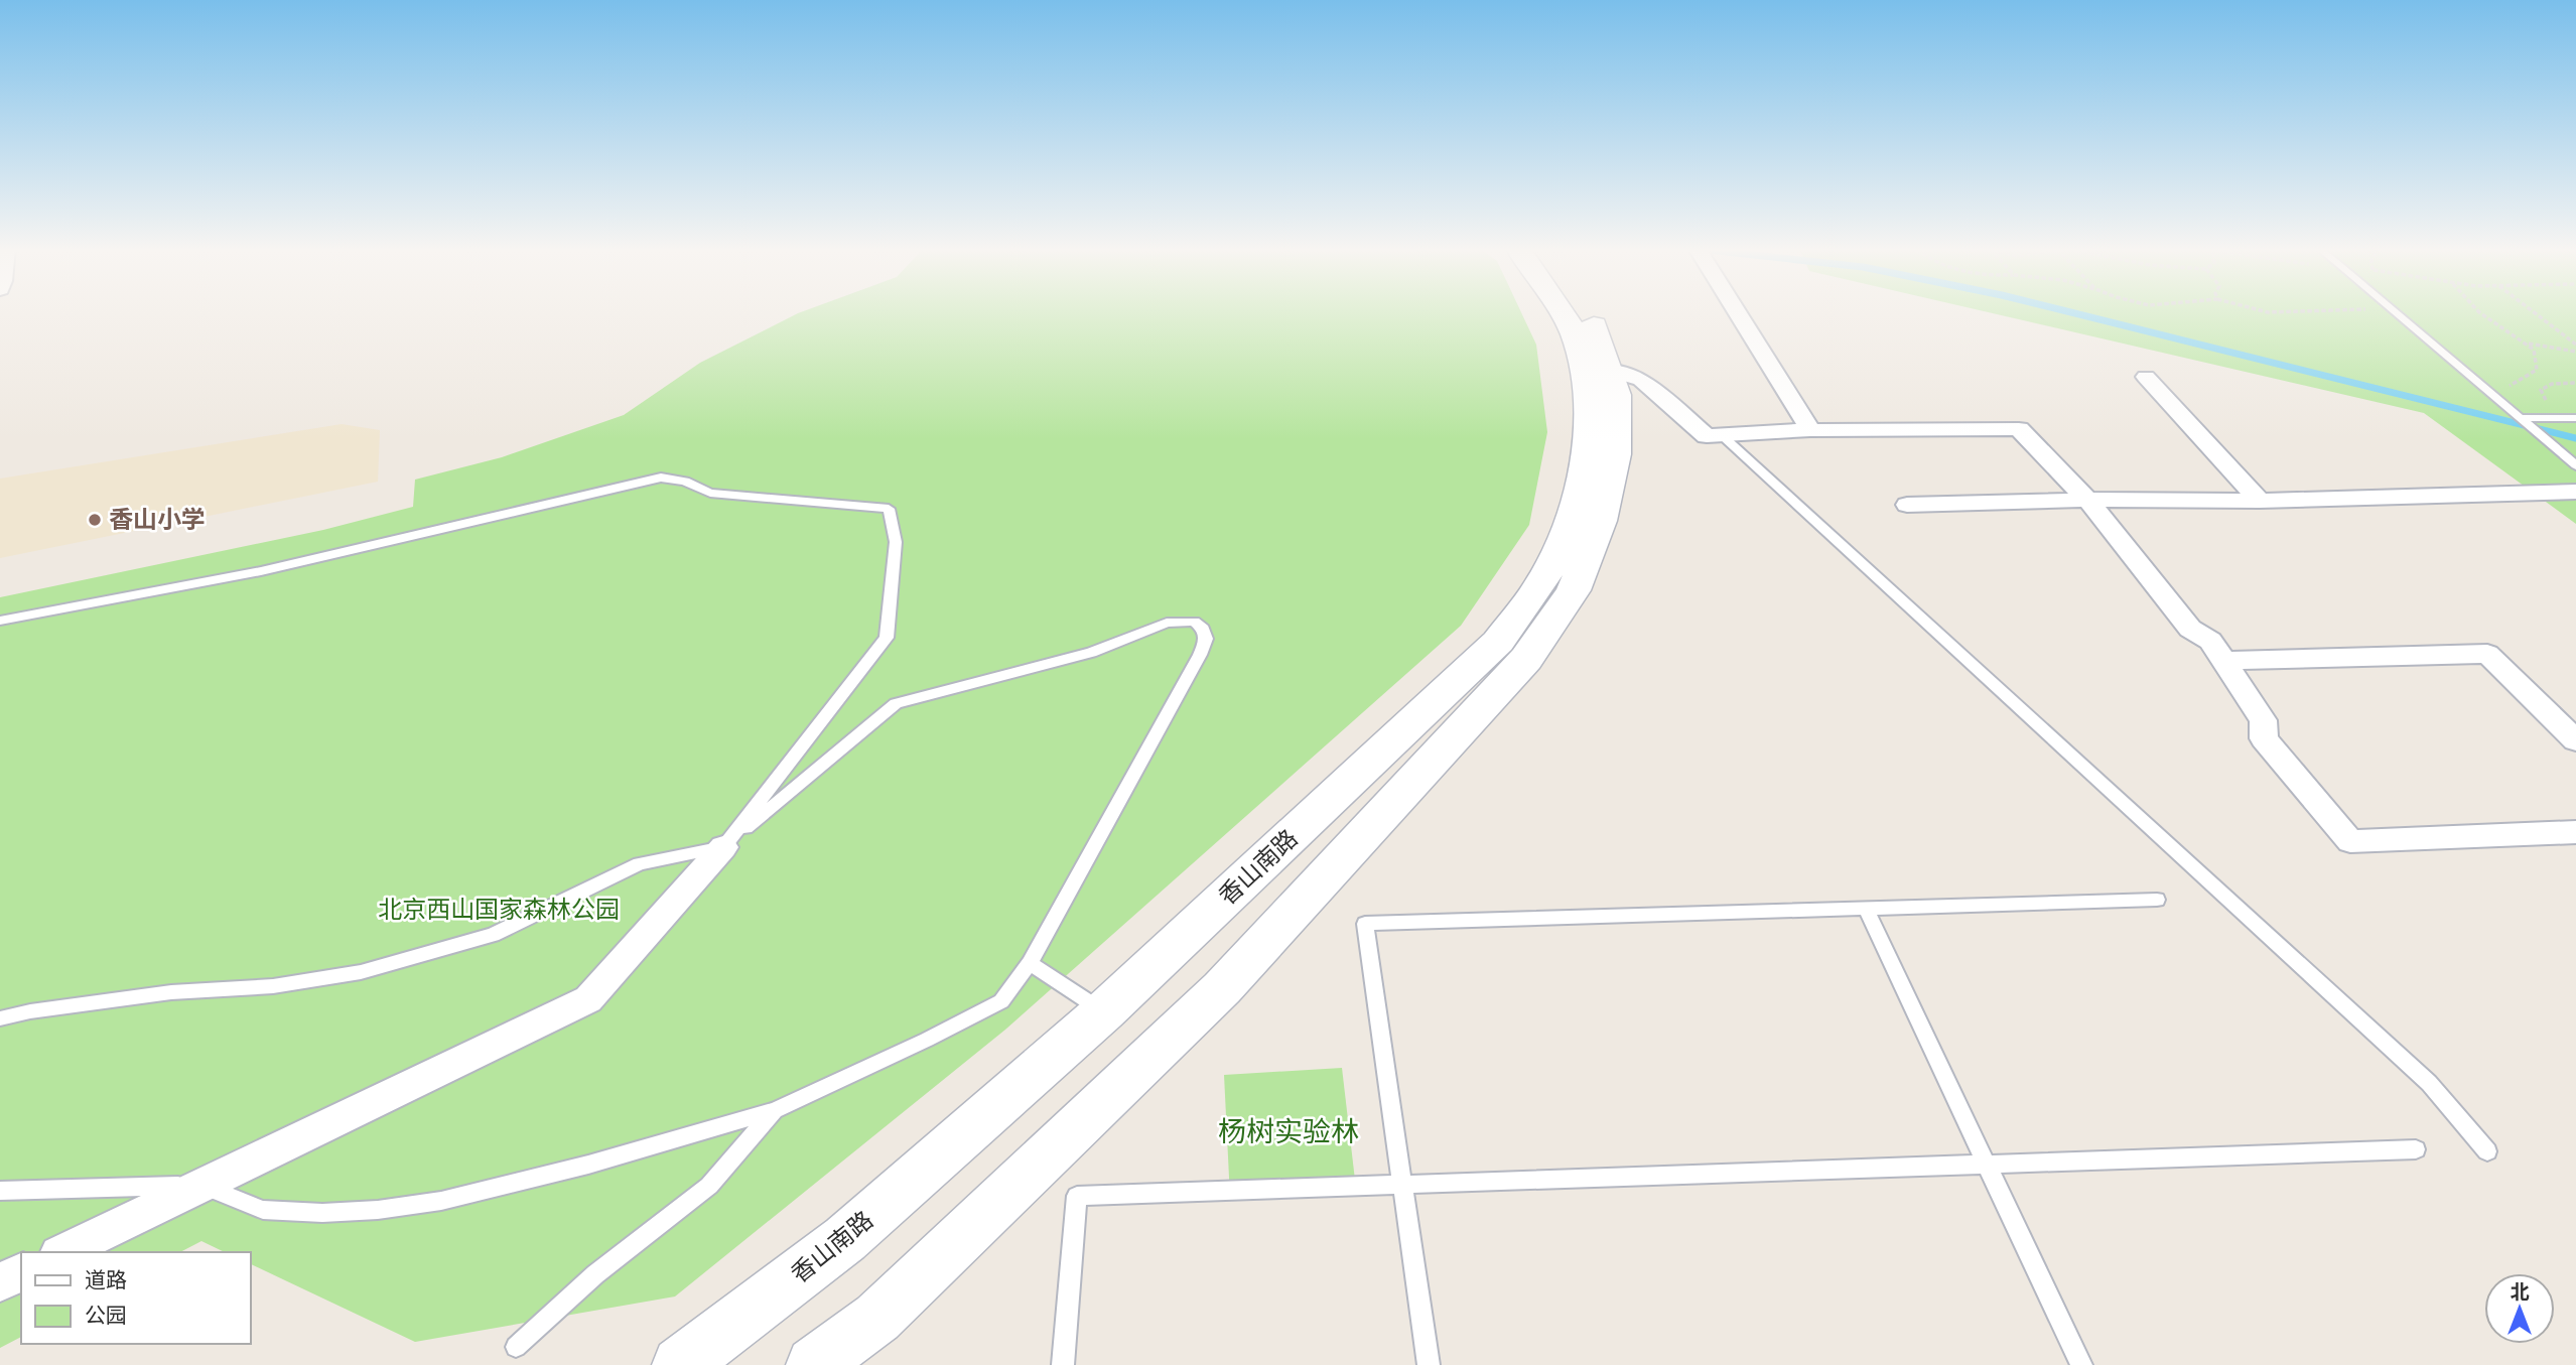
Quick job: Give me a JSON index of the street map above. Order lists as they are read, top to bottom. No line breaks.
{"streets":{"street":["香山南路"]},"parks":["北京西山国家森林公园","杨树实验林"],"places":["香山小学"],"legend":["道路","公园"],"north":"top"}
